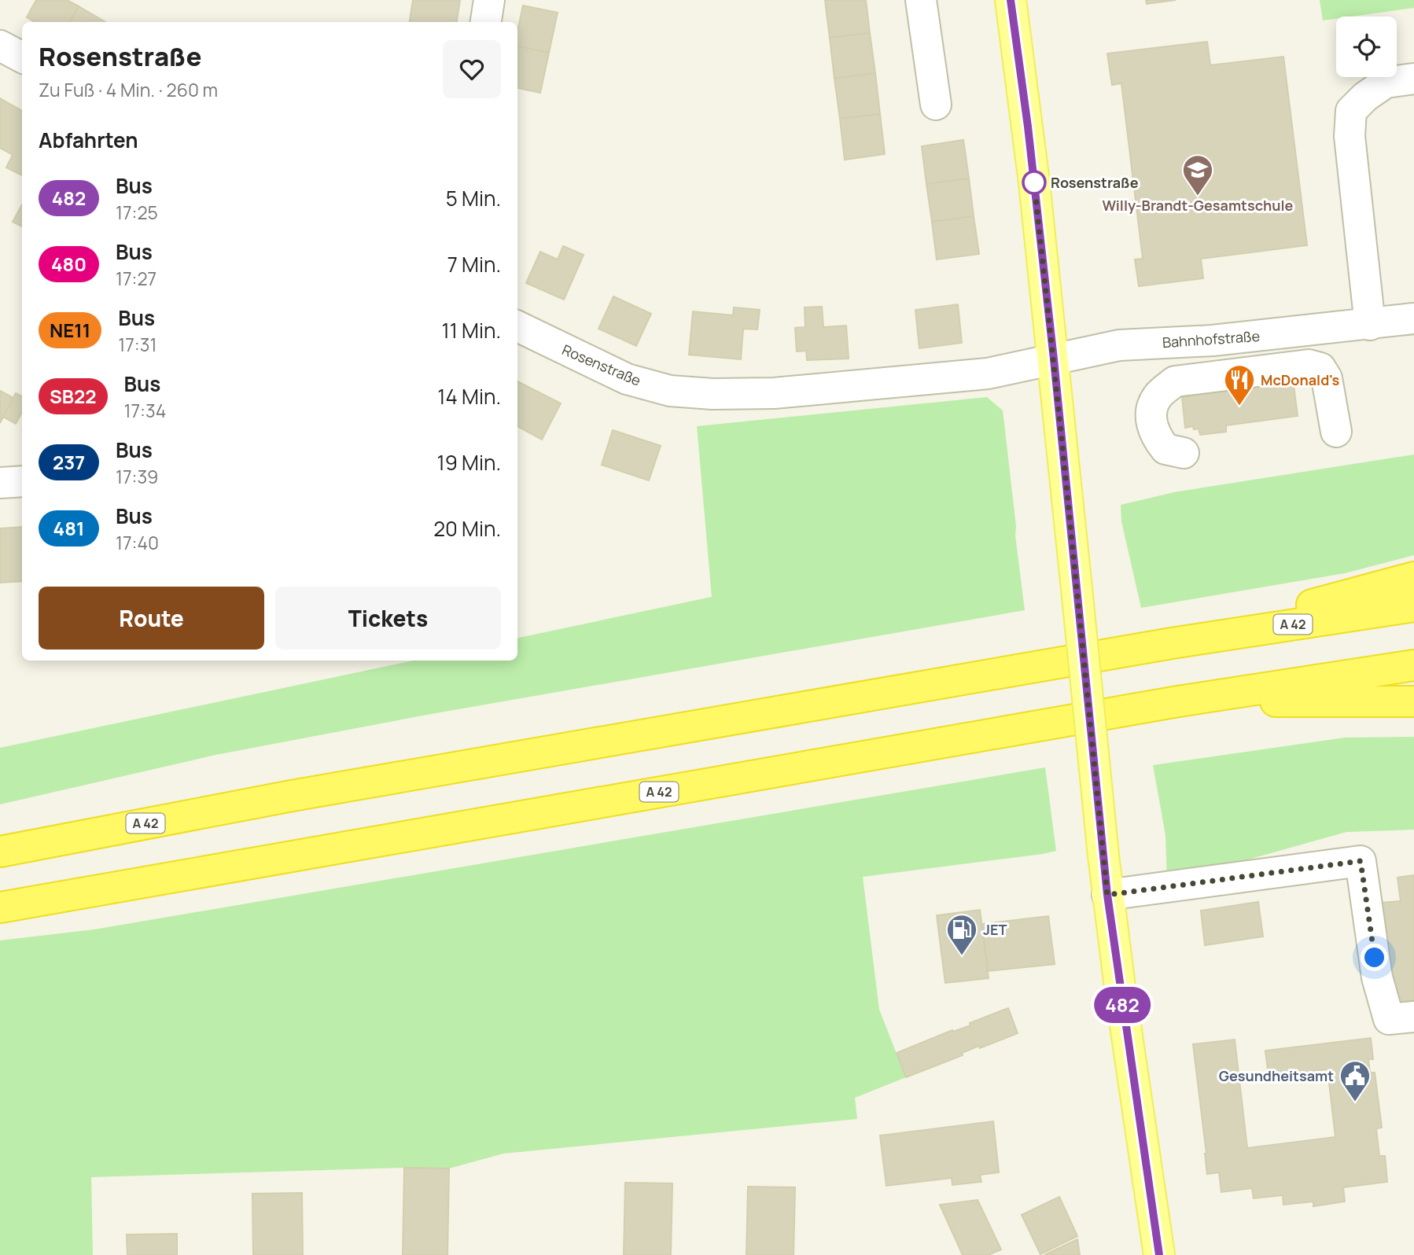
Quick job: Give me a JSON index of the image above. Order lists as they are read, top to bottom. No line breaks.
{"streets":{"highway":["A 42"],"street":["Bahnhofstraße","Rosenstraße"]},"crossings":[["Bahnhofstraße","Rosenstraße"]],"places":{"other":["Rosenstraße"],"school or university":["Willy-Brandt-Gesamtschule"],"restaurant":["McDonald's"],"fuel station":["JET"],"public building":["Gesundheitsamt"]},"lines":["bus line 482"],"page":{"on_map":"482","heading":[["Rosenstraße","Zu Fuß · 4 Min. · 260 m"],"Abfahrten"],"list":[{"mark":"482","name":"Bus","note":"17:25","value":"5 Min."},{"mark":"480","name":"Bus","note":"17:27","value":"7 Min."},{"mark":"NE11","name":"Bus","note":"17:31","value":"11 Min."},{"mark":"SB22","name":"Bus","note":"17:34","value":"14 Min."},{"mark":"237","name":"Bus","note":"17:39","value":"19 Min."},{"mark":"481","name":"Bus","note":"17:40","value":"20 Min."}],"buttons":["Route","Tickets"]}}
